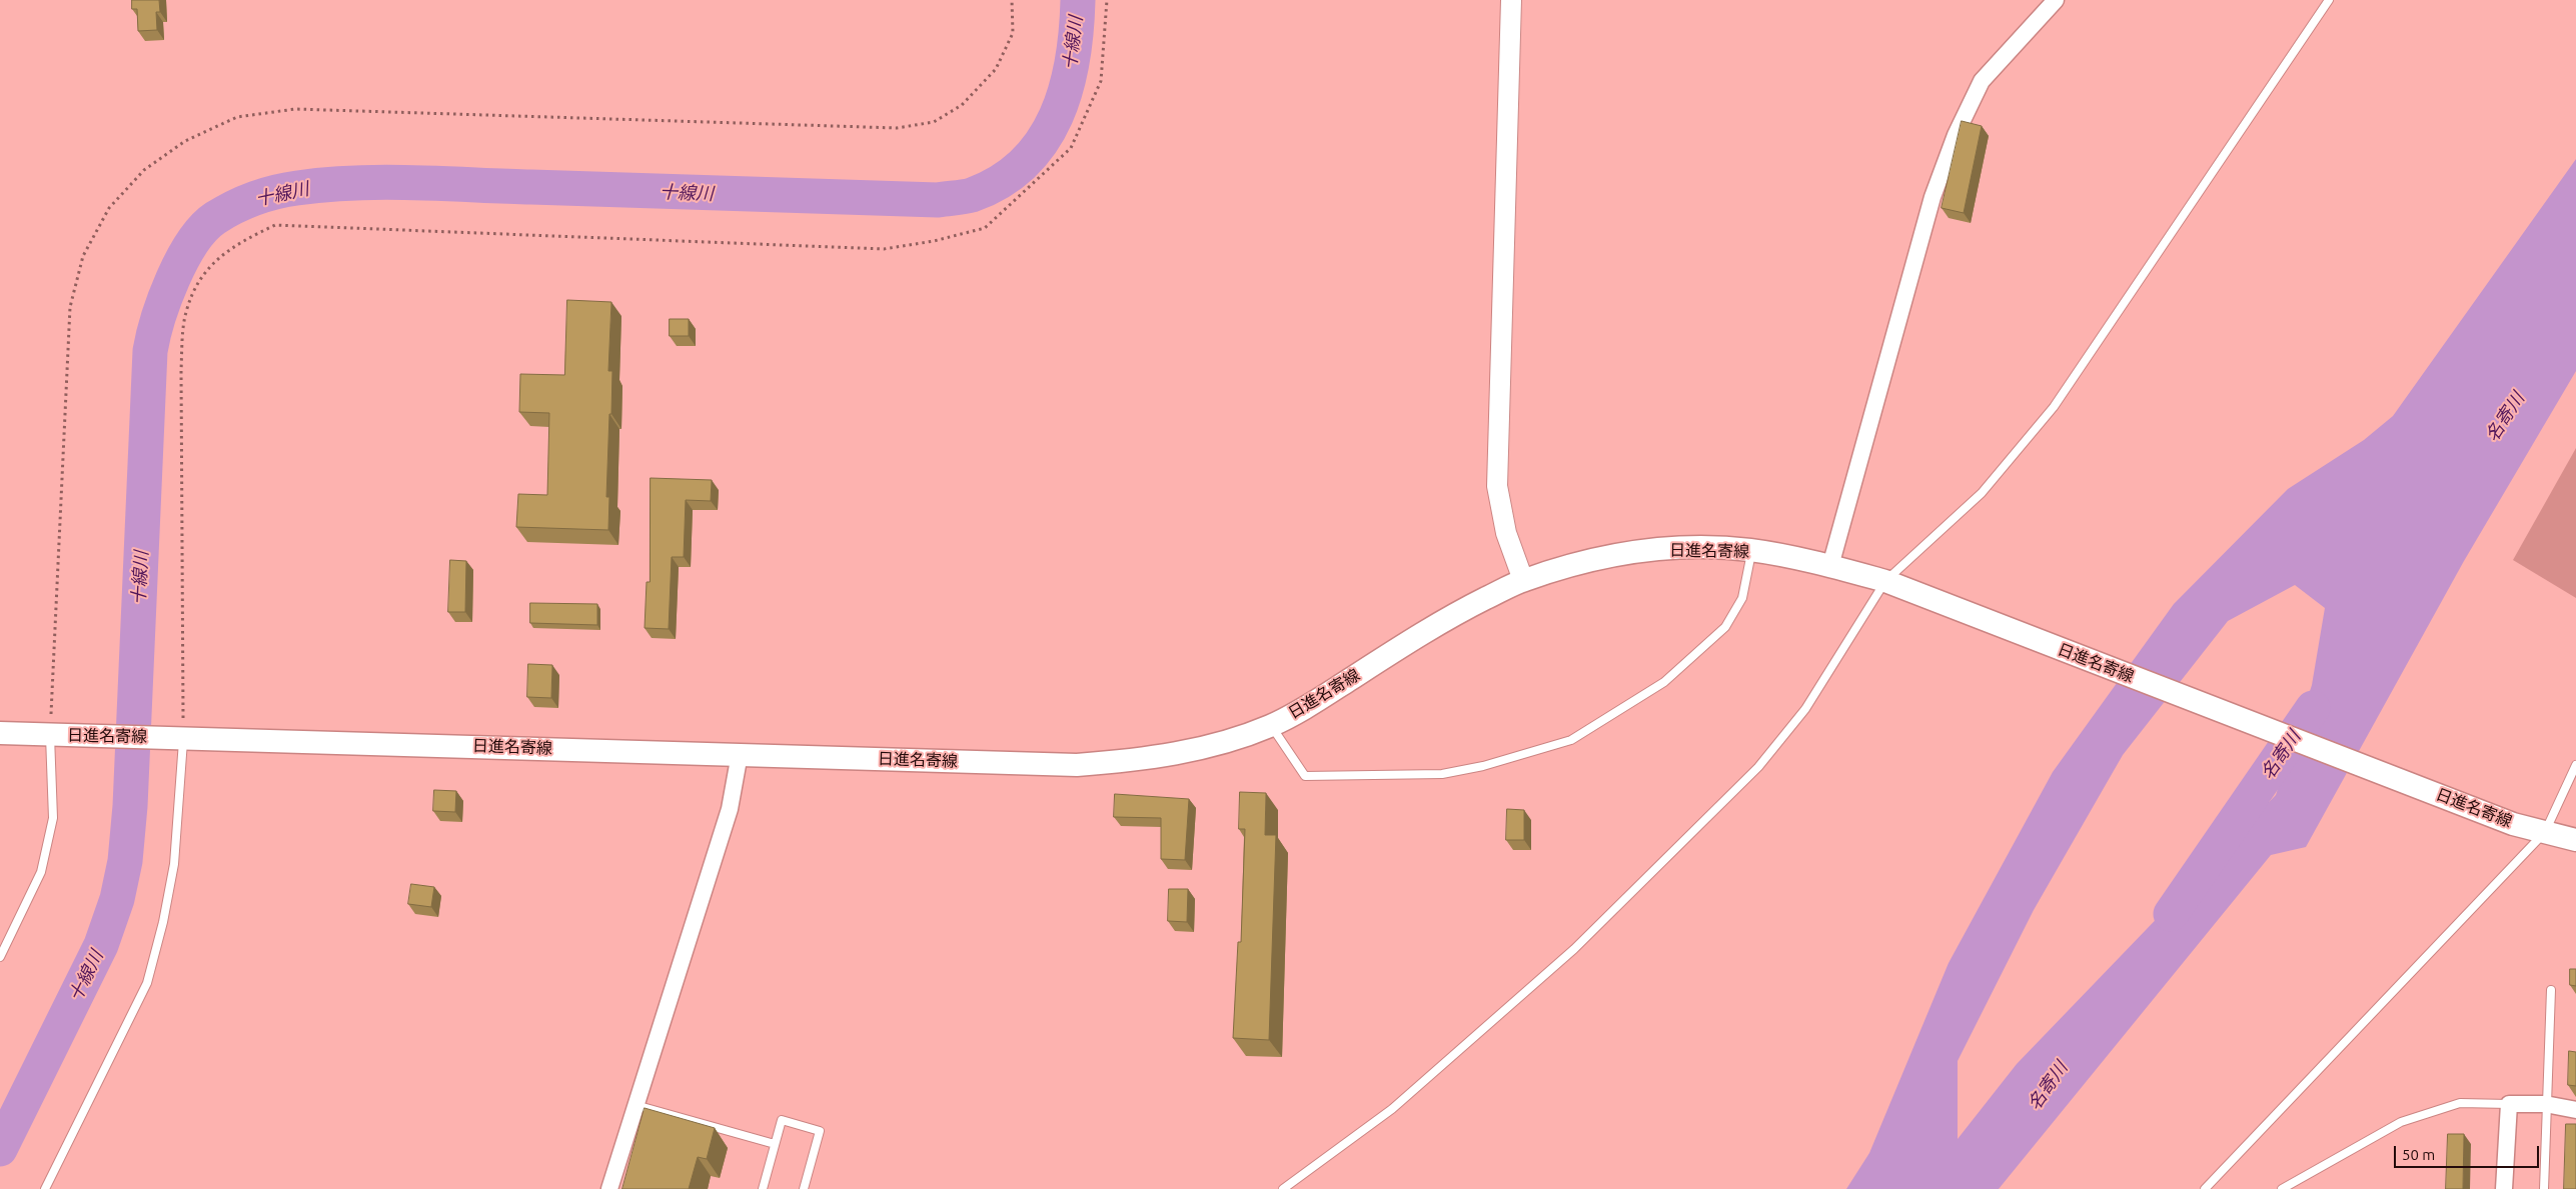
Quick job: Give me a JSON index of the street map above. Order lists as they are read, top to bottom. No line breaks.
{"streets":{"main road":["日進名寄線"]},"water":["十線川","名寄川"],"scale_bar":"50 m"}
